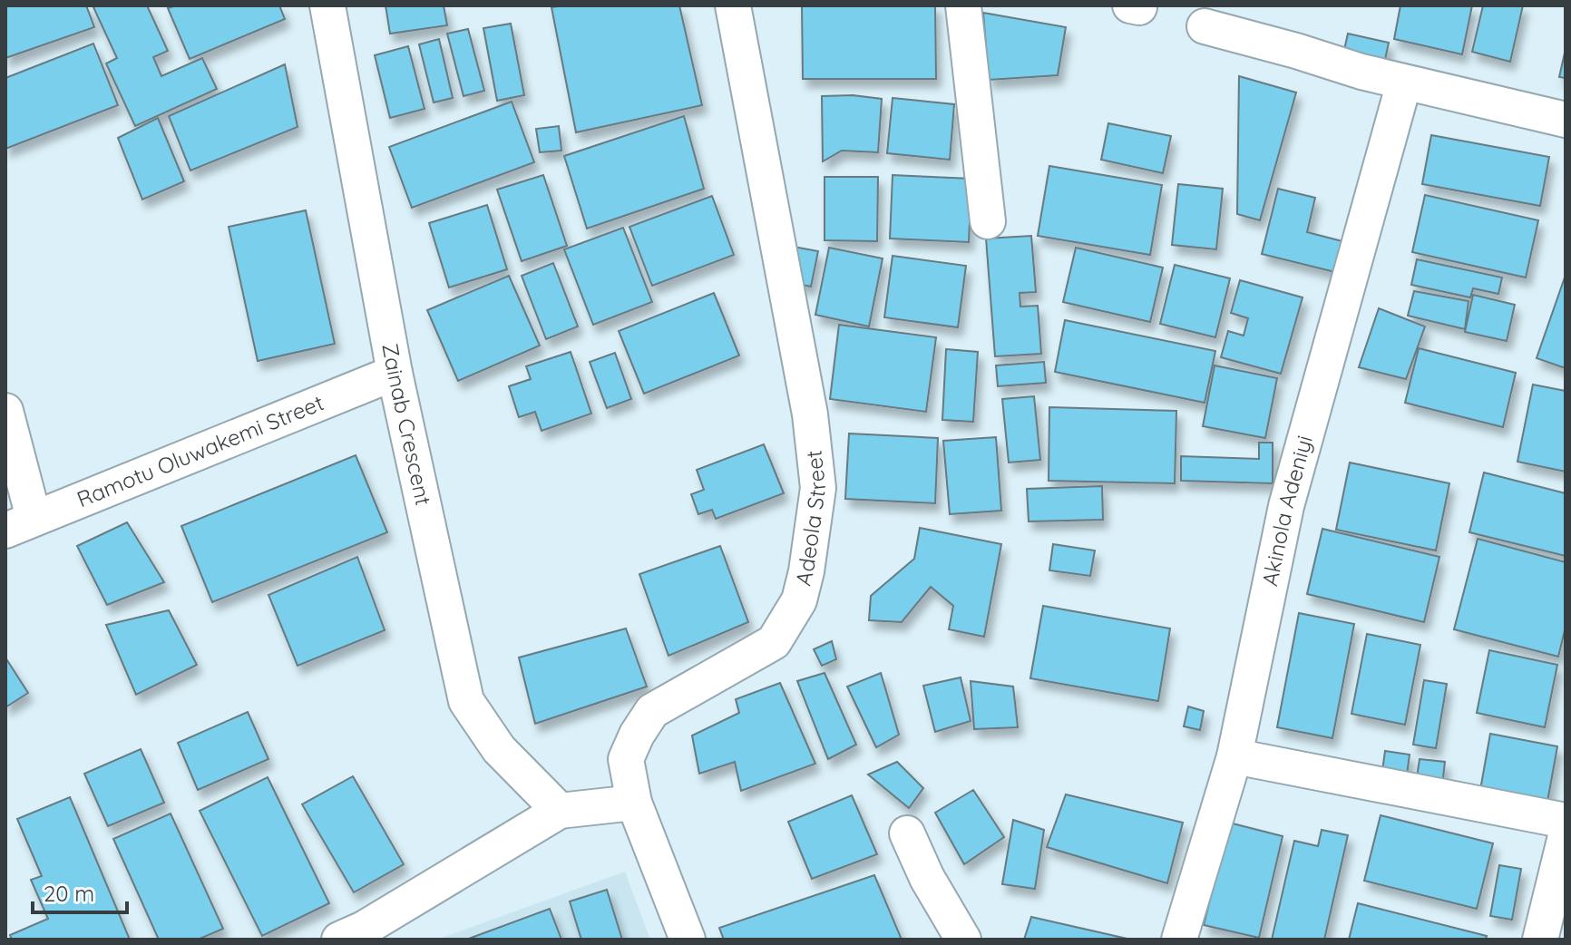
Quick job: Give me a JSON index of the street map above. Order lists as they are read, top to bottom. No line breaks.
{"streets":{"street":["Zainab Crescent","Ramotu Oluwakemi Street","Akinola Adeniyi","Adeola Street"]},"crossings":[["Zainab Crescent","Ramotu Oluwakemi Street"]],"scale_bar":"20 m"}
